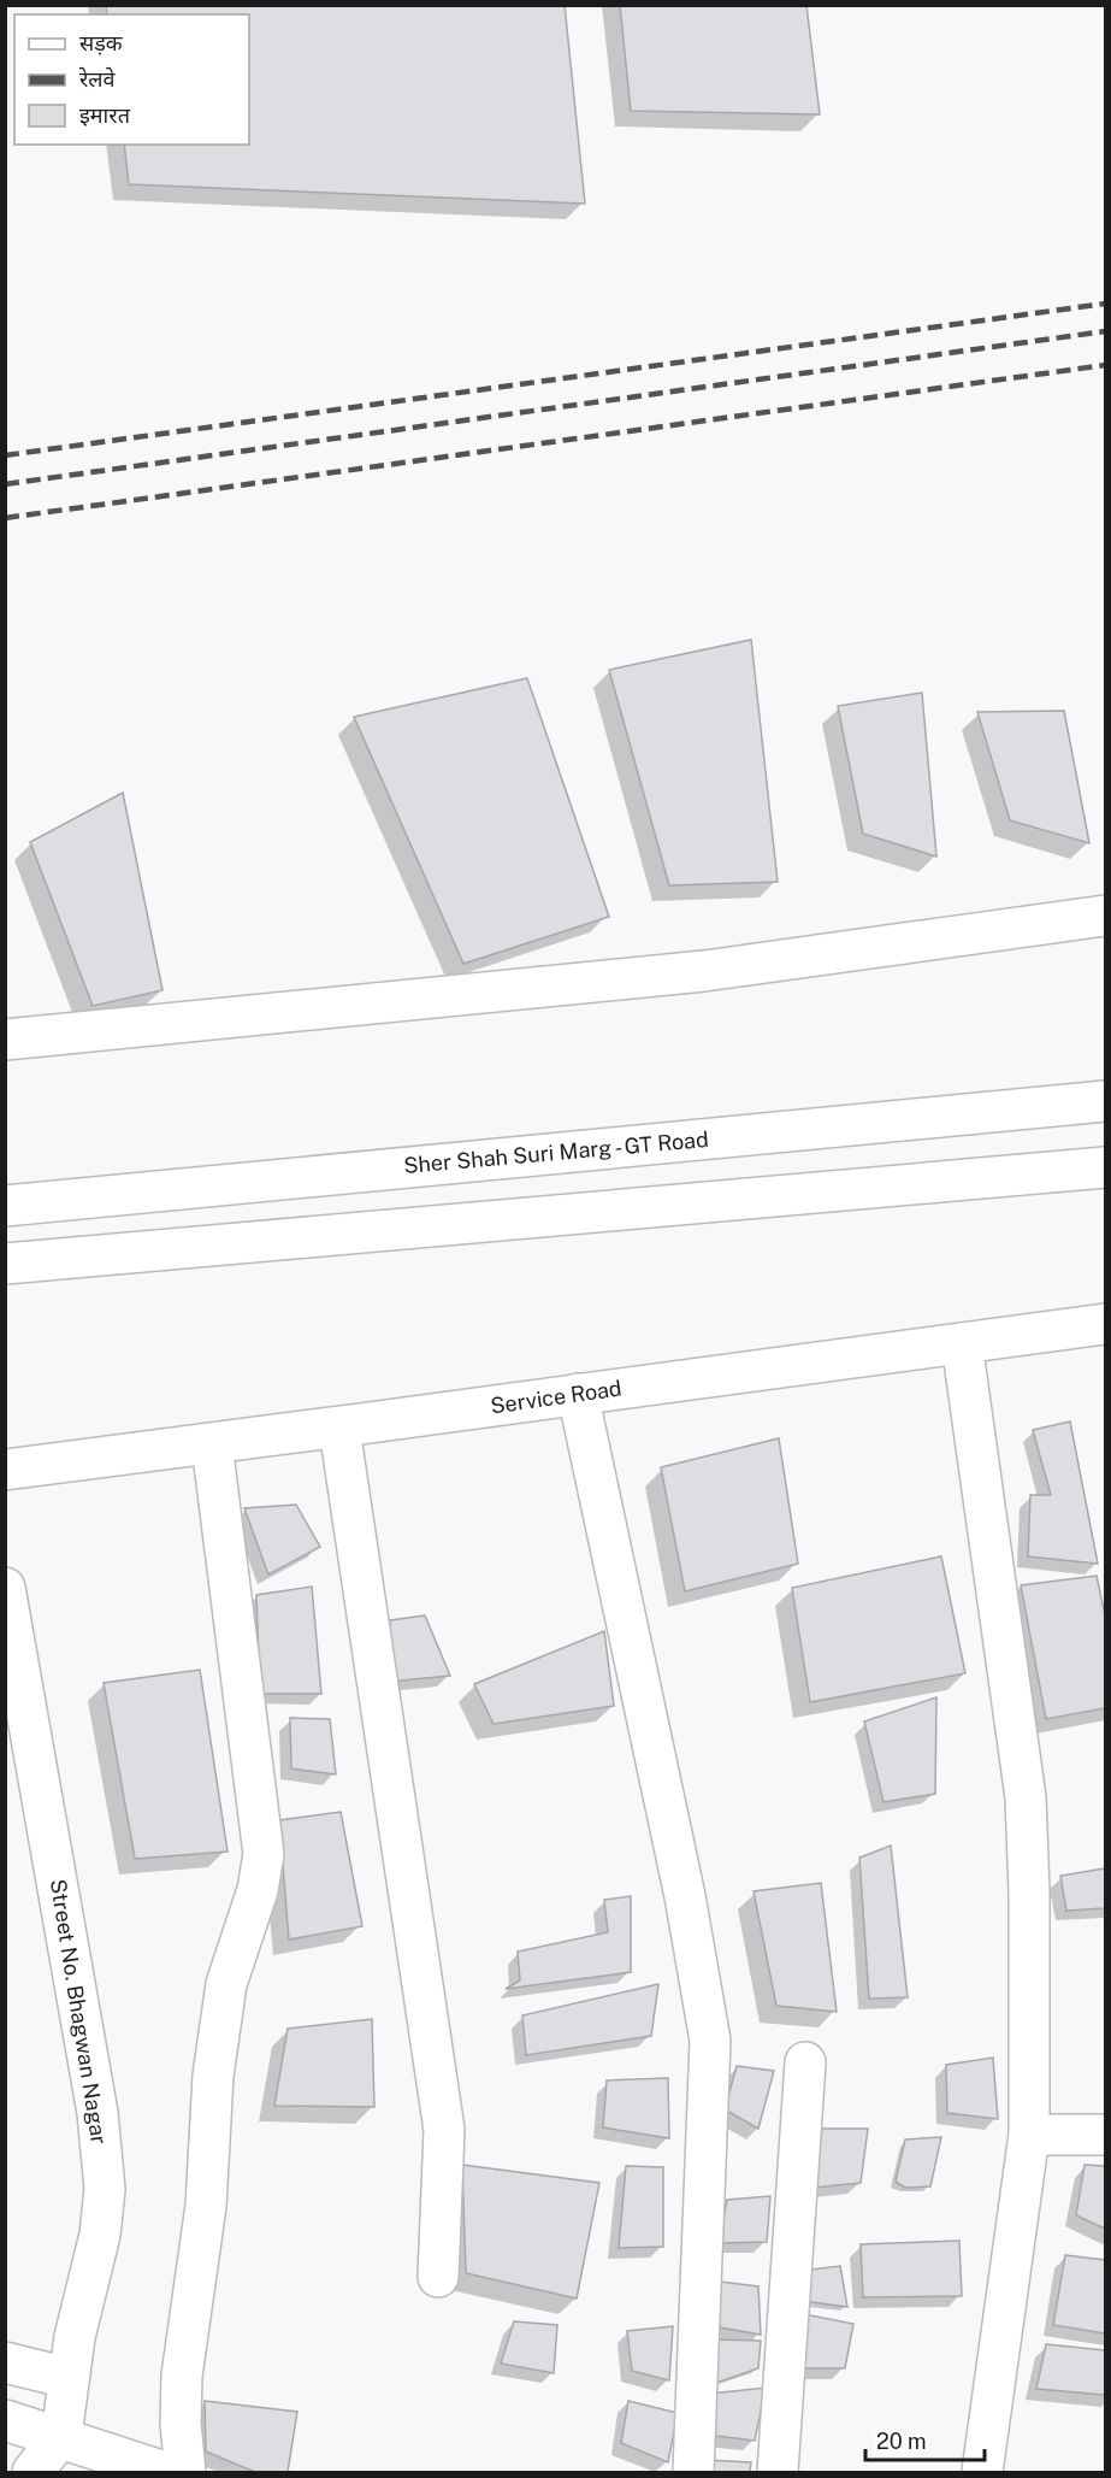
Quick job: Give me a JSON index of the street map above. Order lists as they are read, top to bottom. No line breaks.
{"streets":{"street":["Sher Shah Suri Marg - GT Road","Service Road","Street No. Bhagwan Nagar"]},"legend":["सड़क","रेलवे","इमारत"],"scale_bar":"20 m"}
